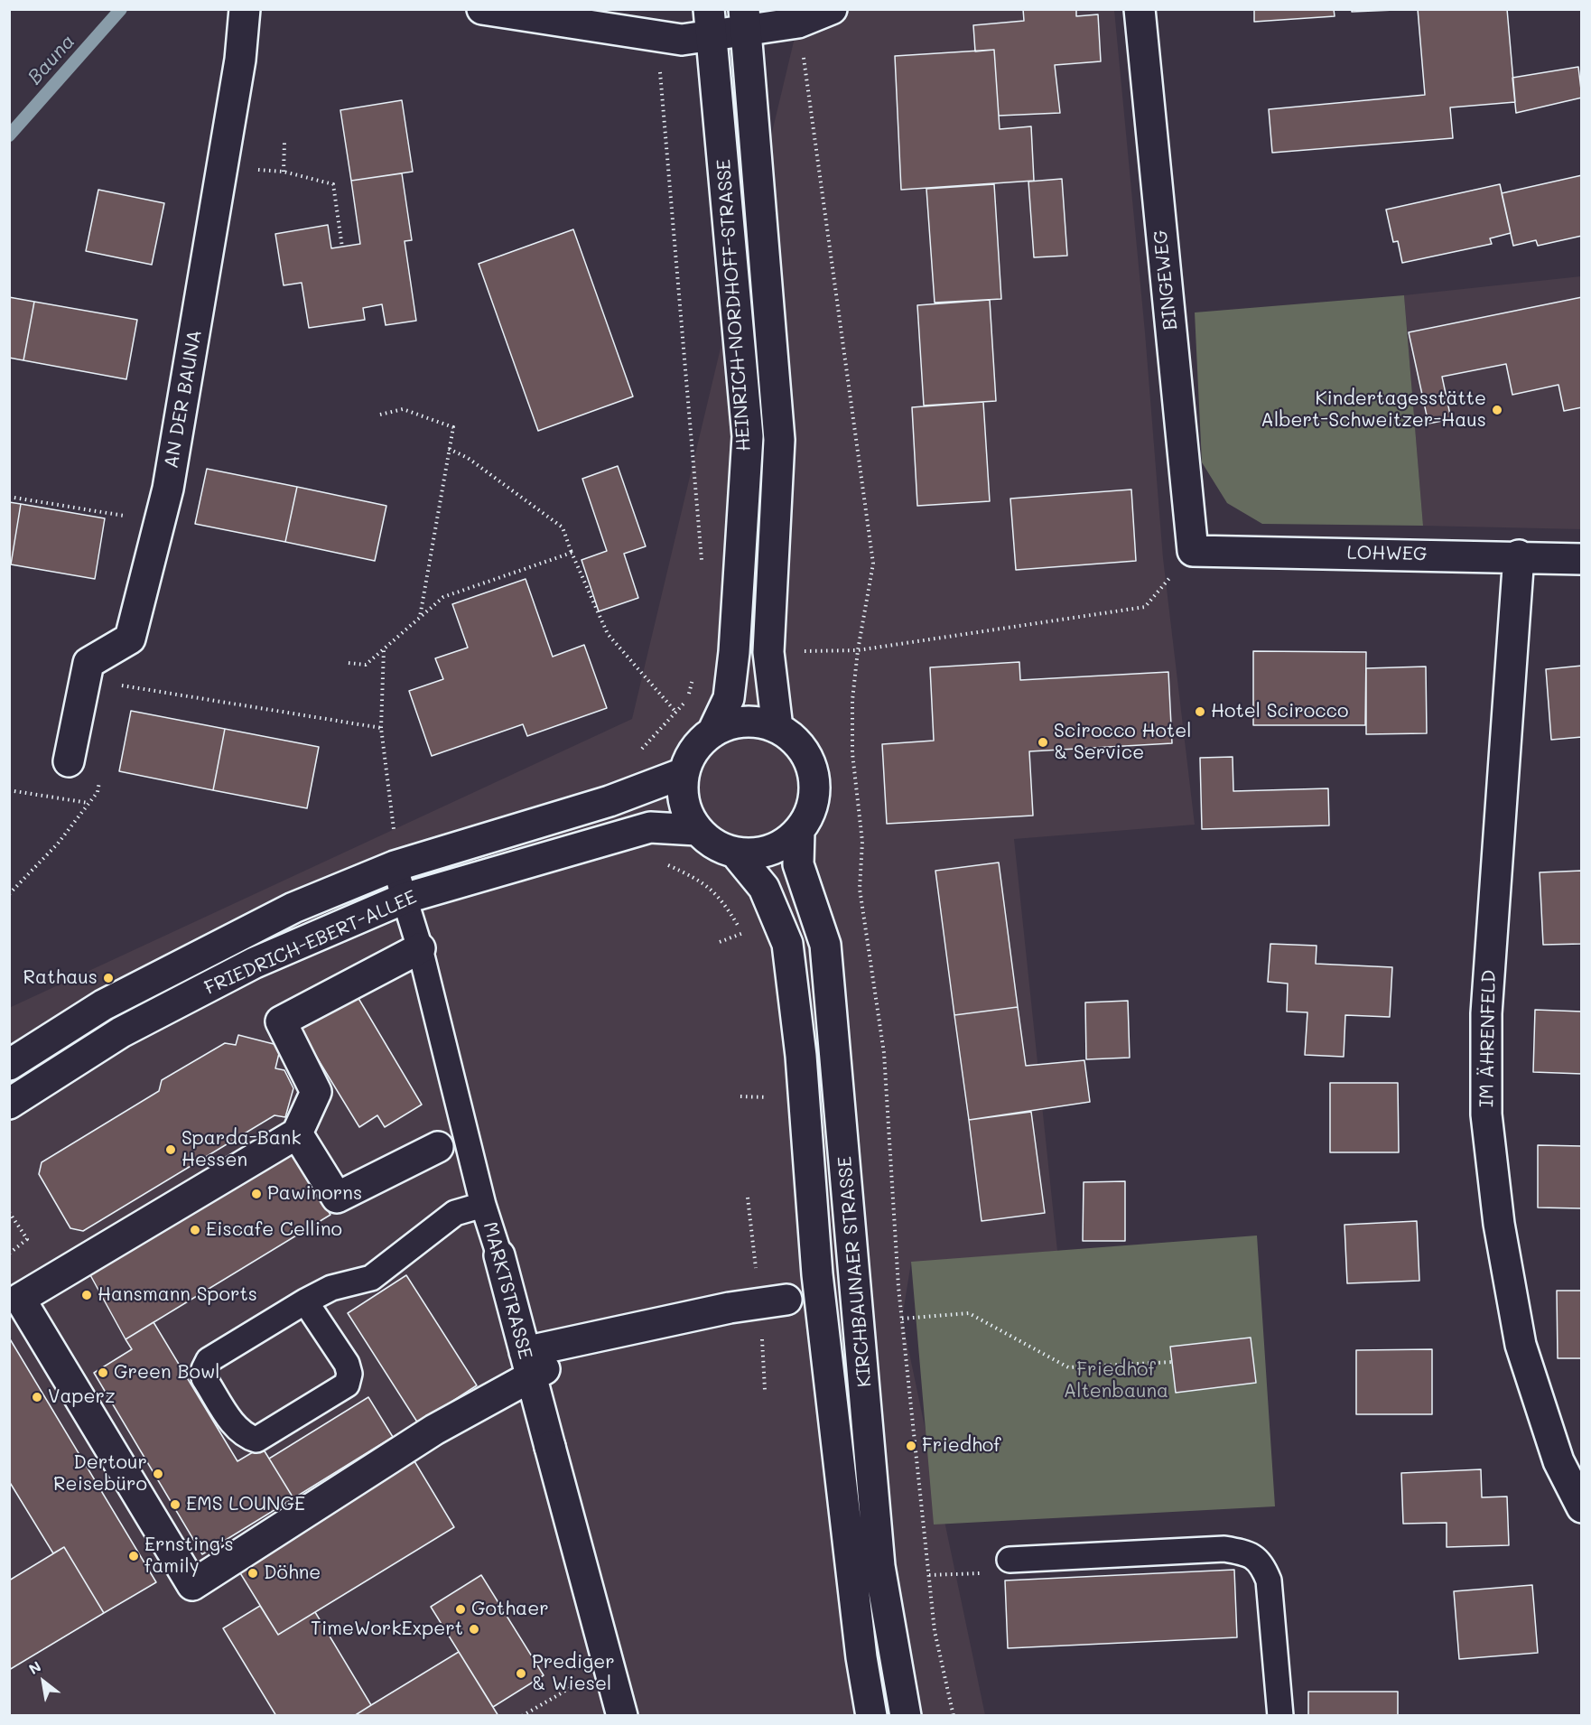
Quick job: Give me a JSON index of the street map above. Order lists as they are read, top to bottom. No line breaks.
{"streets":{"street":["BINGEWEG","HEINRICH-NORDHOFF-STRASSE","AN DER BAUNA","LOHWEG","FRIEDRICH-EBERT-ALLEE","IM ÄHRENFELD","KIRCHBAUNAER STRASSE","MARKTSTRASSE"]},"crossings":[["BINGEWEG","LOHWEG"],["HEINRICH-NORDHOFF-STRASSE","FRIEDRICH-EBERT-ALLEE"],["HEINRICH-NORDHOFF-STRASSE","KIRCHBAUNAER STRASSE"],["LOHWEG","IM ÄHRENFELD"],["FRIEDRICH-EBERT-ALLEE","KIRCHBAUNAER STRASSE"],["FRIEDRICH-EBERT-ALLEE","MARKTSTRASSE"]],"water":["Bauna"],"parks":["Friedhof Altenbauna"],"places":["Kindertagesstätte Albert-Schweitzer-Haus","Hotel Scirocco","Scirocco Hotel & Service","Rathaus","Sparda-Bank Hessen","Pawinorns","Eiscafe Cellino","Hansmann Sports","Green Bowl","Vaperz","Friedhof","Dertour Reisebüro","EMS LOUNGE","Ernsting's family","Döhne","Gothaer","TimeWorkExpert","Prediger & Wiesel"],"north":"top left"}
